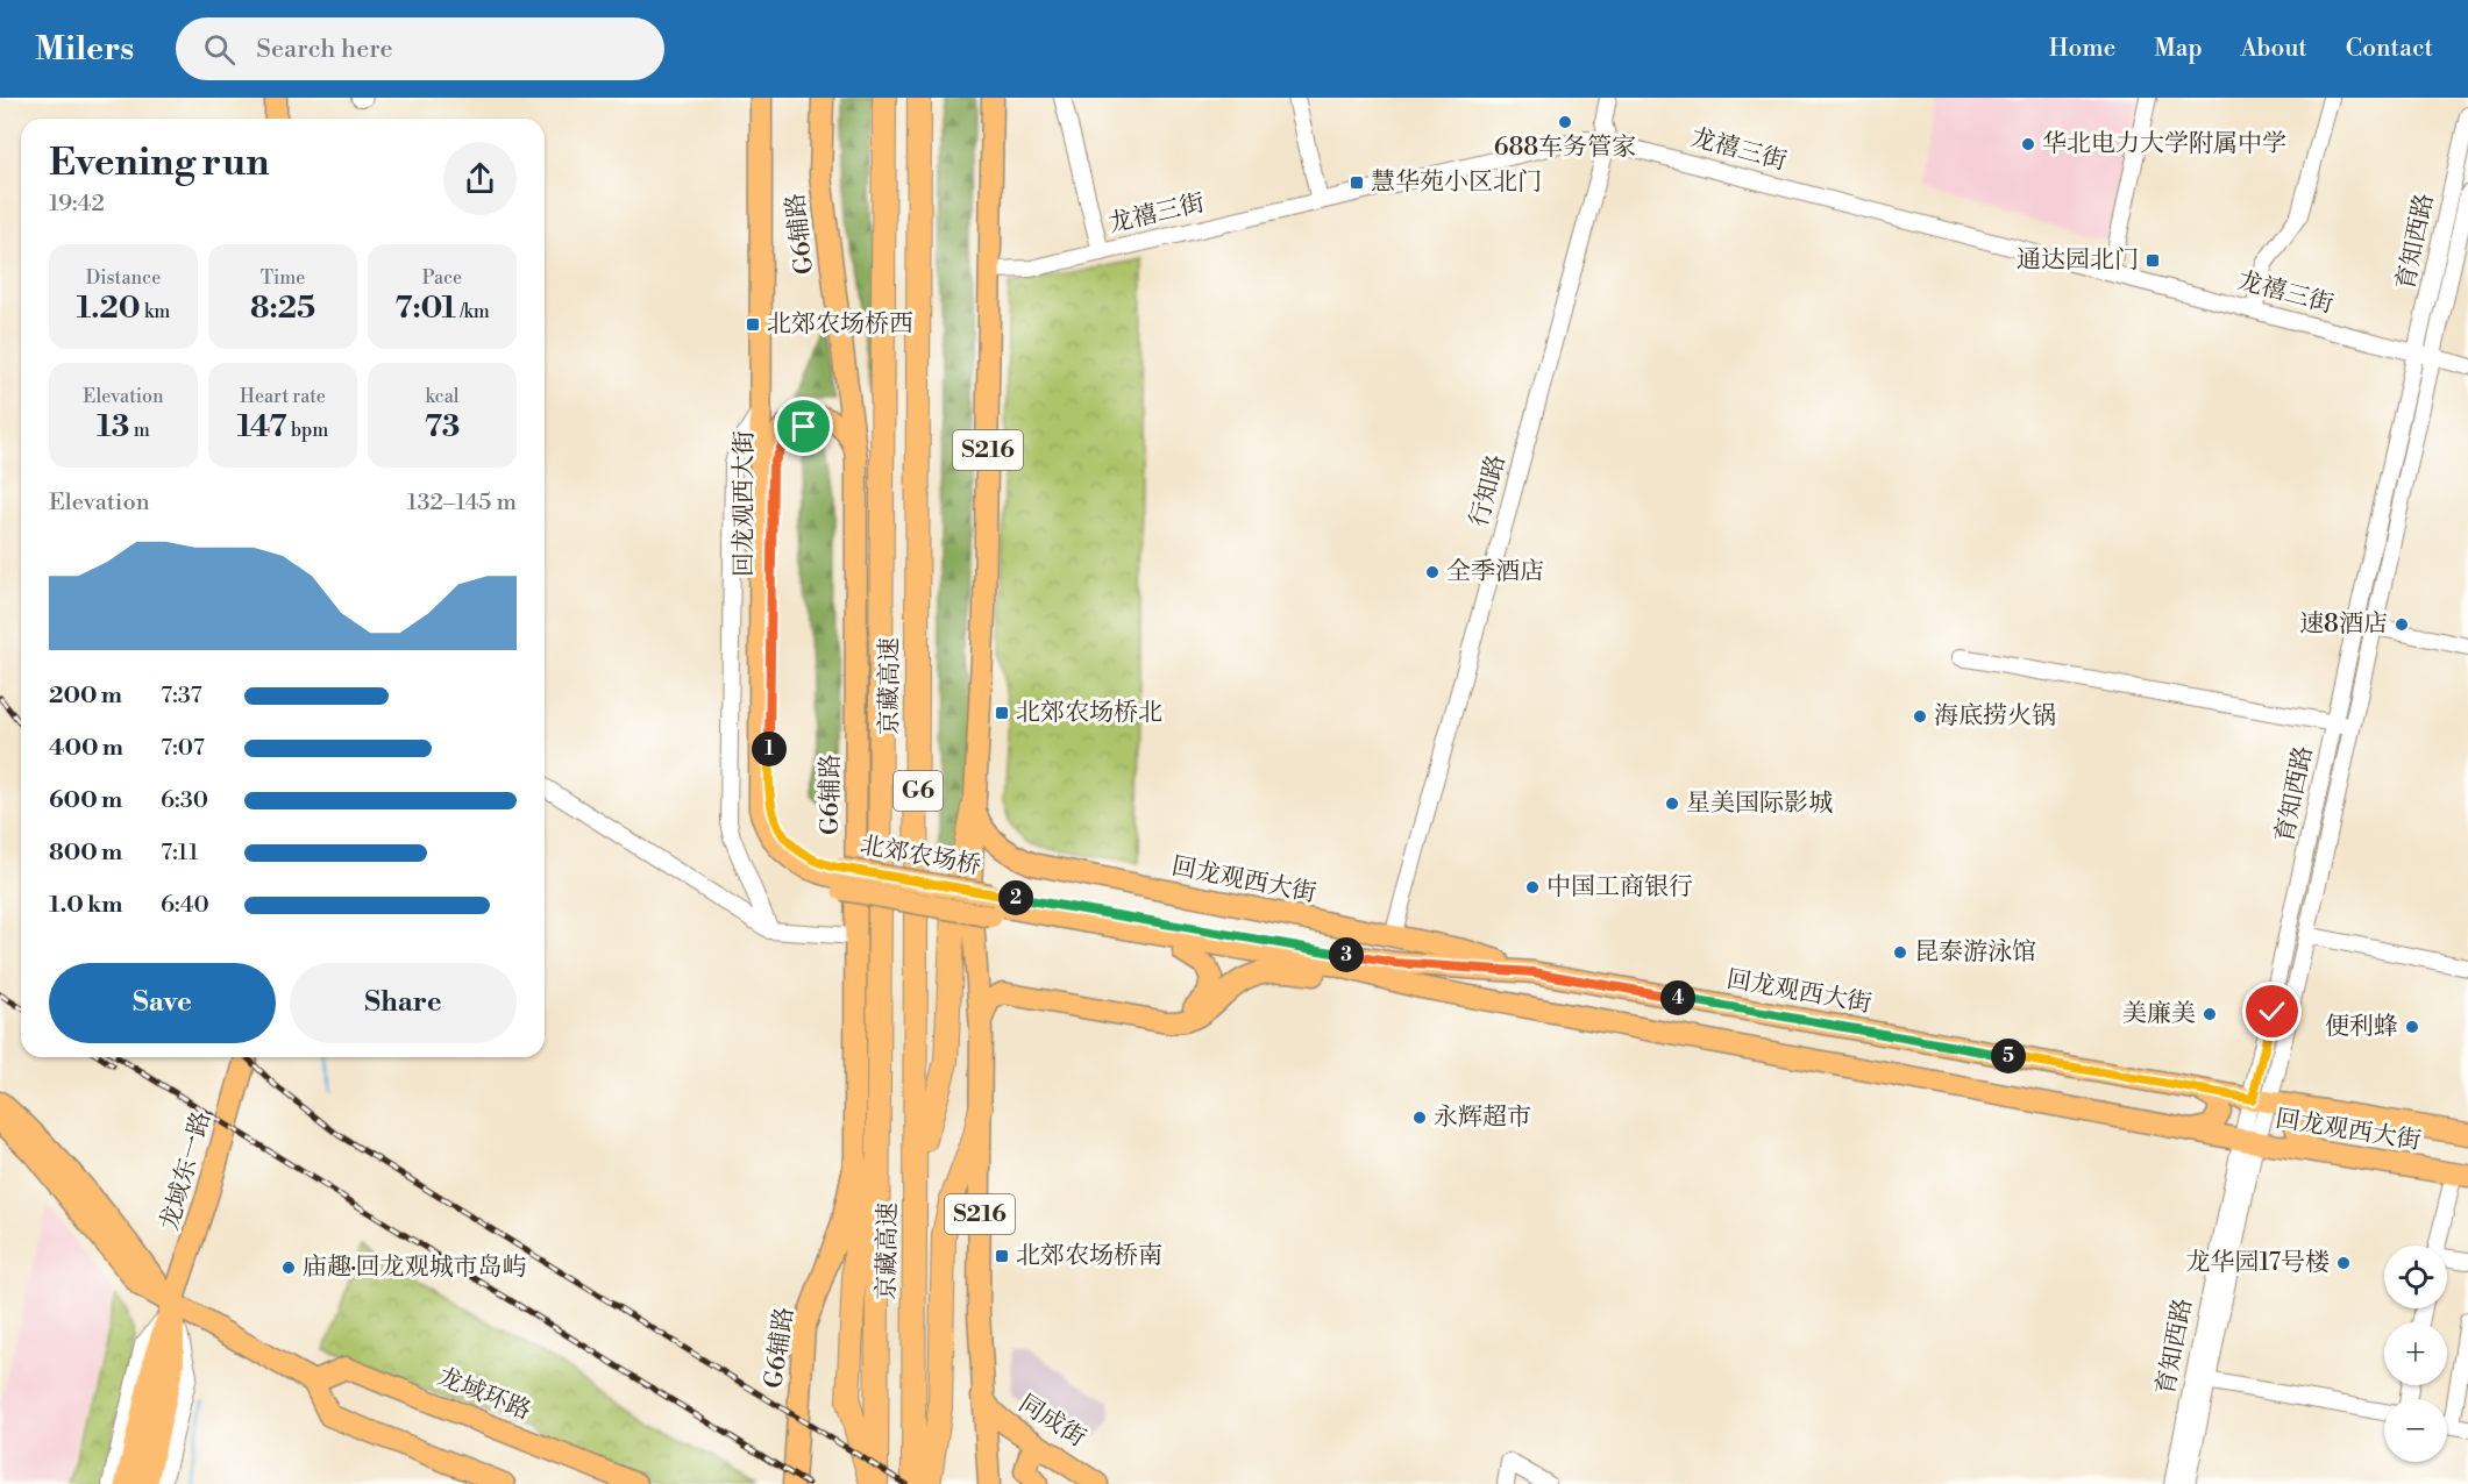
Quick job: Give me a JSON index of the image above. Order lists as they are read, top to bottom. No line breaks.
{"streets":{"highway":["京藏高速","G6"],"main road":["G6辅路","S216","回龙观西大街","北郊农场桥","龙域东一路","龙域环路","同成街"],"street":["龙禧三街","育知西路","行知路"]},"crossings":[["龙禧三街","育知西路"],["龙禧三街","S216"],["龙禧三街","行知路"],["育知西路","回龙观西大街"],["S216","回龙观西大街"],["S216","同成街"],["行知路","回龙观西大街"],["回龙观西大街","北郊农场桥"]],"places":{"other":["688车务管家","华北电力大学附属中学","全季酒店","速8酒店","海底捞火锅","星美国际影城","中国工商银行","昆泰游泳馆","美廉美","便利蜂","永辉超市","龙华园17号楼","庙趣·回龙观城市岛屿"],"transit":["慧华苑小区北门","通达园北门","北郊农场桥西","北郊农场桥北","北郊农场桥南"]},"page":{"header":"Milers","search":"Search here","nav":["Home","Map","About","Contact"],"heading":["Evening run","19:42"],"stats":[["Distance","1.20 km"],["Time","8:25"],["Pace","7:01 /km"],["Elevation","13 m"],["Heart rate","147 bpm"],["kcal","73"]],"chart":["Elevation","132–145 m"],"list":[{"name":"200 m","note":"7:37"},{"name":"400 m","note":"7:07"},{"name":"600 m","note":"6:30"},{"name":"800 m","note":"7:11"},{"name":"1.0 km","note":"6:40"}],"pins":["1","2","3","4","5"],"buttons":["Save","Share"],"map_buttons":["+","−"]}}
